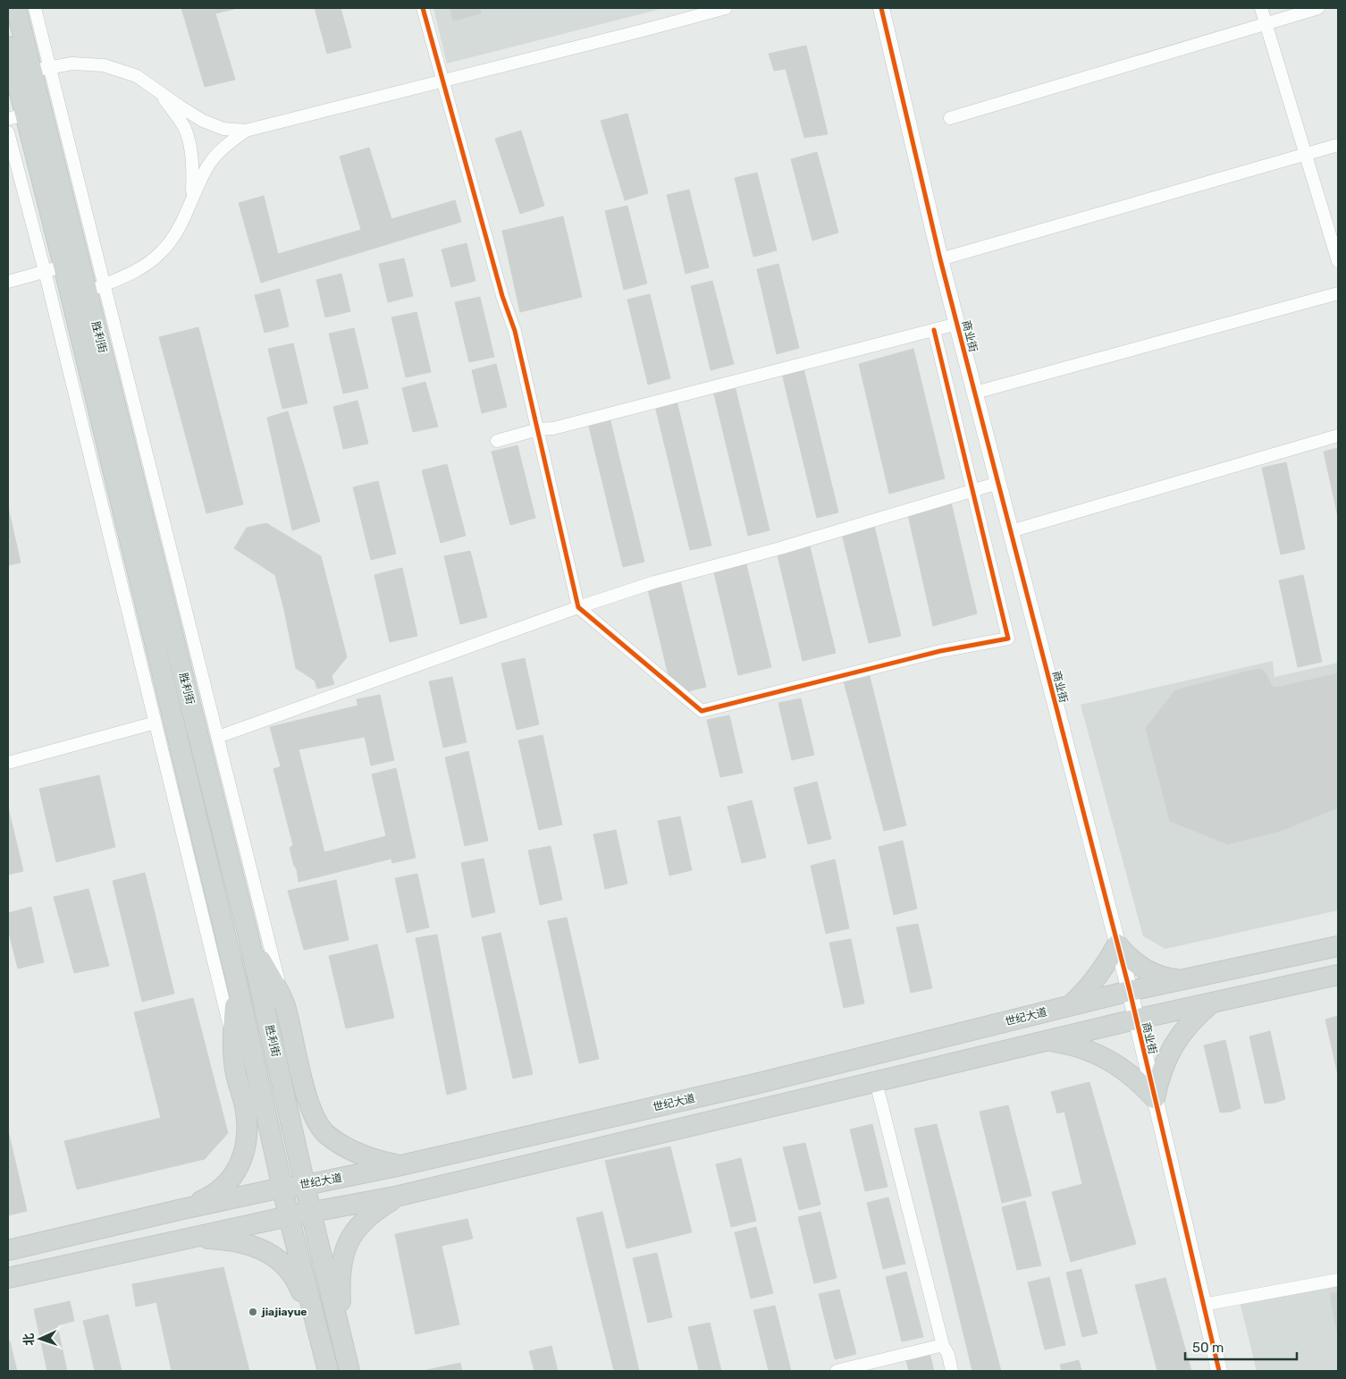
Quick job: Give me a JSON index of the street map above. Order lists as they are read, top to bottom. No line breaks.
{"streets":{"main road":["胜利街","世纪大道"],"street":["商业街"]},"crossings":[["商业街","世纪大道"],["胜利街","世纪大道"]],"places":["jiajiayue"],"scale_bar":"50 m","north":"left"}
